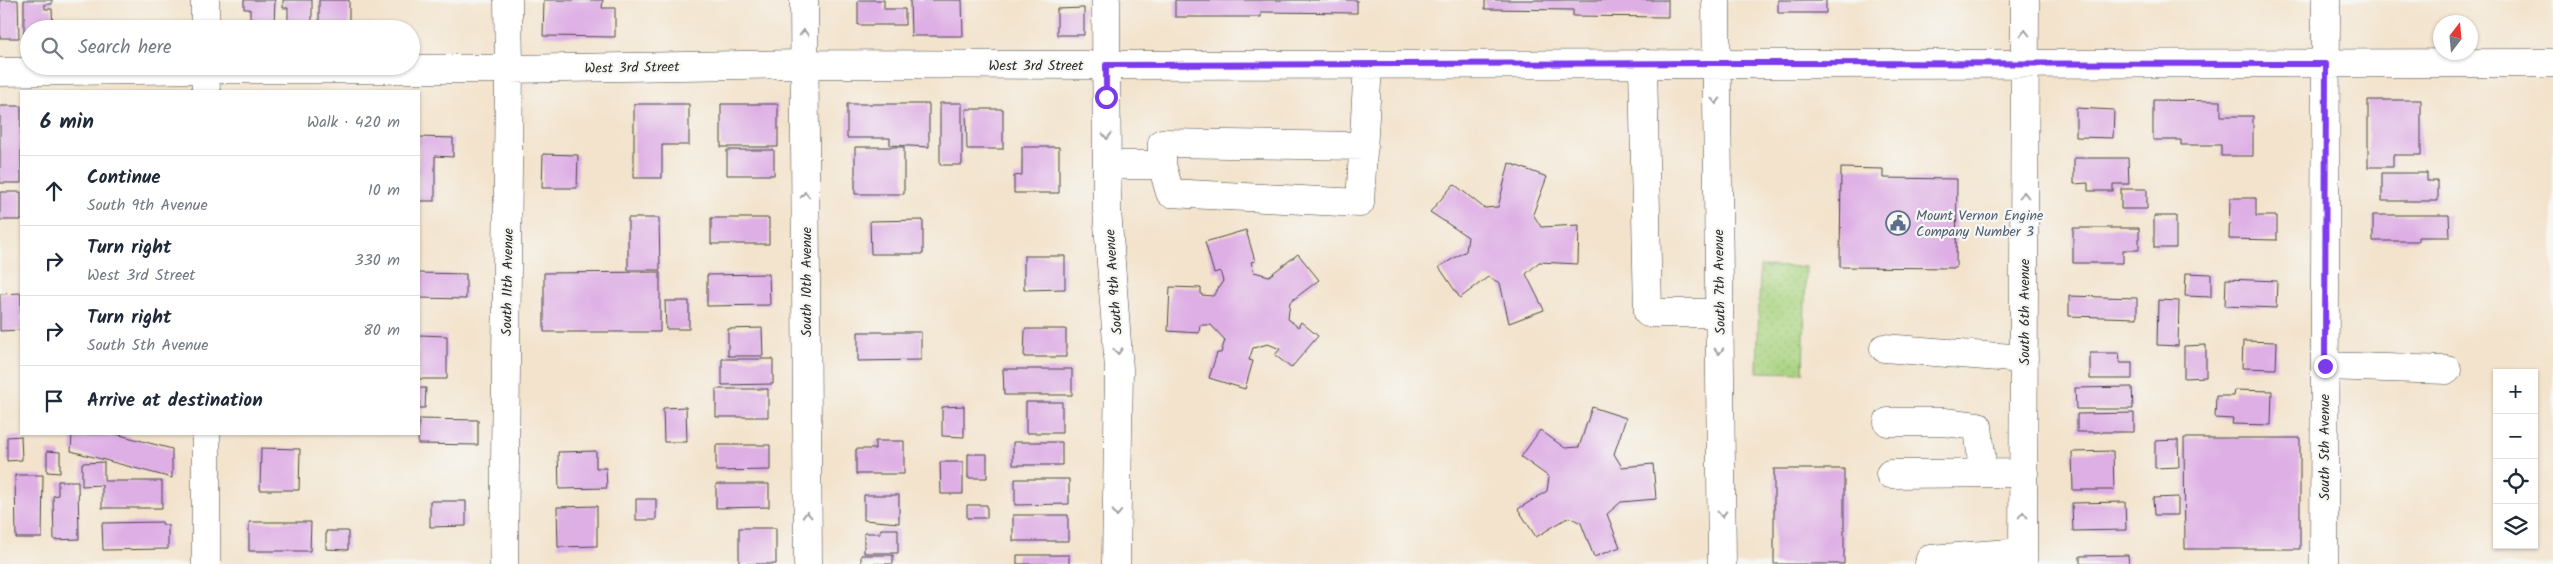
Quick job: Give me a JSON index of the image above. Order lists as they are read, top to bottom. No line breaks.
{"streets":{"street":["West 3rd Street","South 11th Avenue","South 10th Avenue","South 9th Avenue","South 7th Avenue","South 6th Avenue","South 5th Avenue"]},"crossings":[["West 3rd Street","South 11th Avenue"],["West 3rd Street","South 10th Avenue"],["West 3rd Street","South 9th Avenue"],["West 3rd Street","South 7th Avenue"],["West 3rd Street","South 6th Avenue"],["West 3rd Street","South 5th Avenue"]],"one_way":["South 10th Avenue","South 9th Avenue","South 7th Avenue","South 6th Avenue"],"places":{"public building":["Mount Vernon Engine Company Number 3"]},"north":"top","page":{"search":"Search here","heading":["6 min","Walk · 420 m"],"list":[["Continue","South 9th Avenue","10 m"],["Turn right","West 3rd Street","330 m"],["Turn right","South 5th Avenue","80 m"],"Arrive at destination"],"map_buttons":["+","−"]}}
